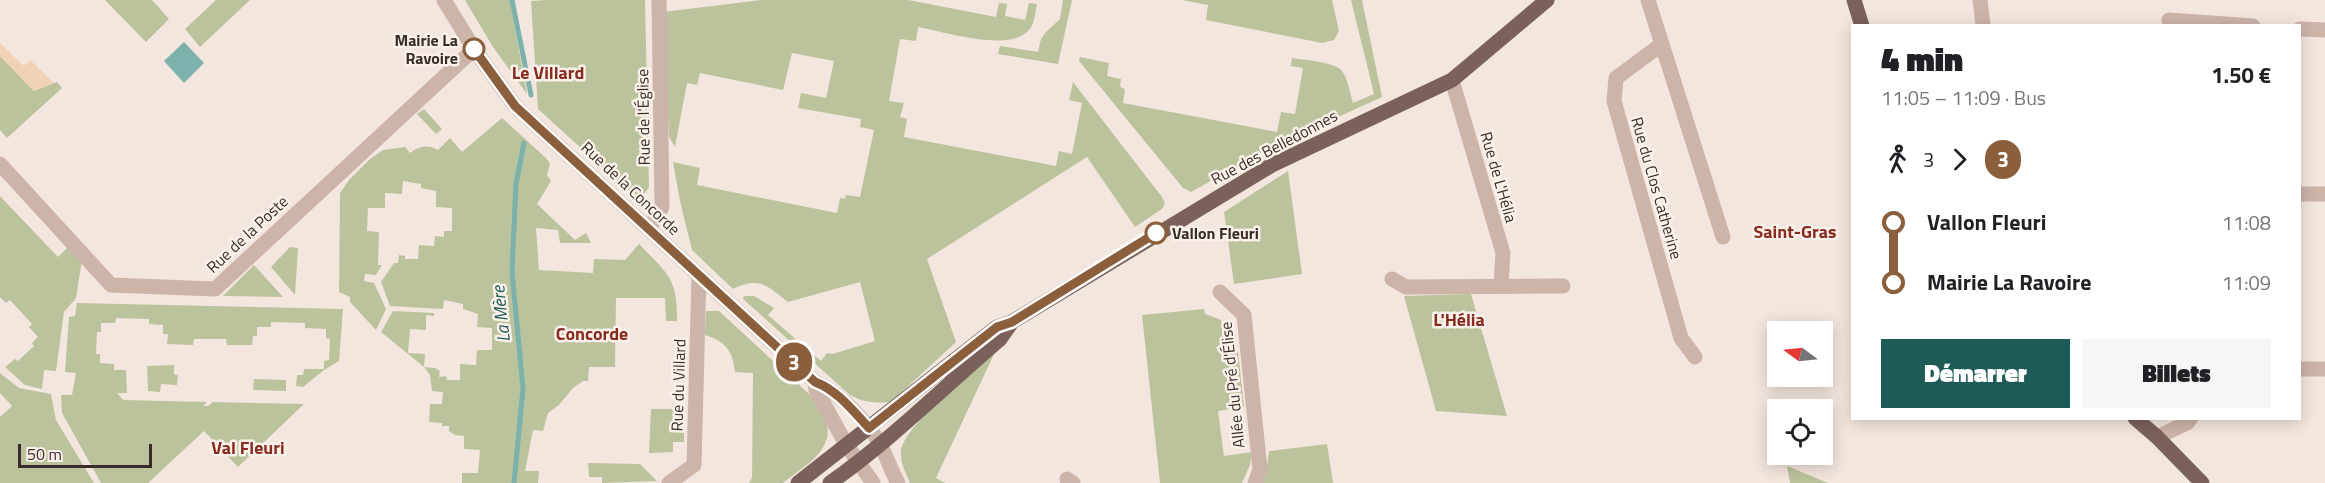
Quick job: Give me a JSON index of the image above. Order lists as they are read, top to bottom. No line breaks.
{"streets":{"main road":["Rue des Belledonnes"],"street":["Rue de l'Église","Rue de L'Hélia","Rue de la Concorde","Rue du Clos Catherine","Rue de la Poste","Rue du Villard","Allée du Pré d'Élise"]},"crossings":[["Rue de l'Église","Rue de la Concorde"],["Rue des Belledonnes","Rue de L'Hélia"],["Rue des Belledonnes","Rue de la Concorde"],["Rue de la Concorde","Rue de la Poste"],["Rue de la Concorde","Rue du Villard"]],"districts":["Le Villard","Saint-Gras","L'Hélia","Concorde","Val Fleuri"],"water":["La Mère"],"places":["Mairie La Ravoire","Vallon Fleuri"],"lines":["bus line 3"],"scale_bar":"50 m","north":"left","page":{"on_map":"3","heading":["4 min","11:05 – 11:09 · Bus","1.50 €"],"legs":["3","3"],"list":[{"name":"Vallon Fleuri","value":"11:08"},{"name":"Mairie La Ravoire","value":"11:09"}],"buttons":["Démarrer","Billets"],"scale":"50 m"}}
